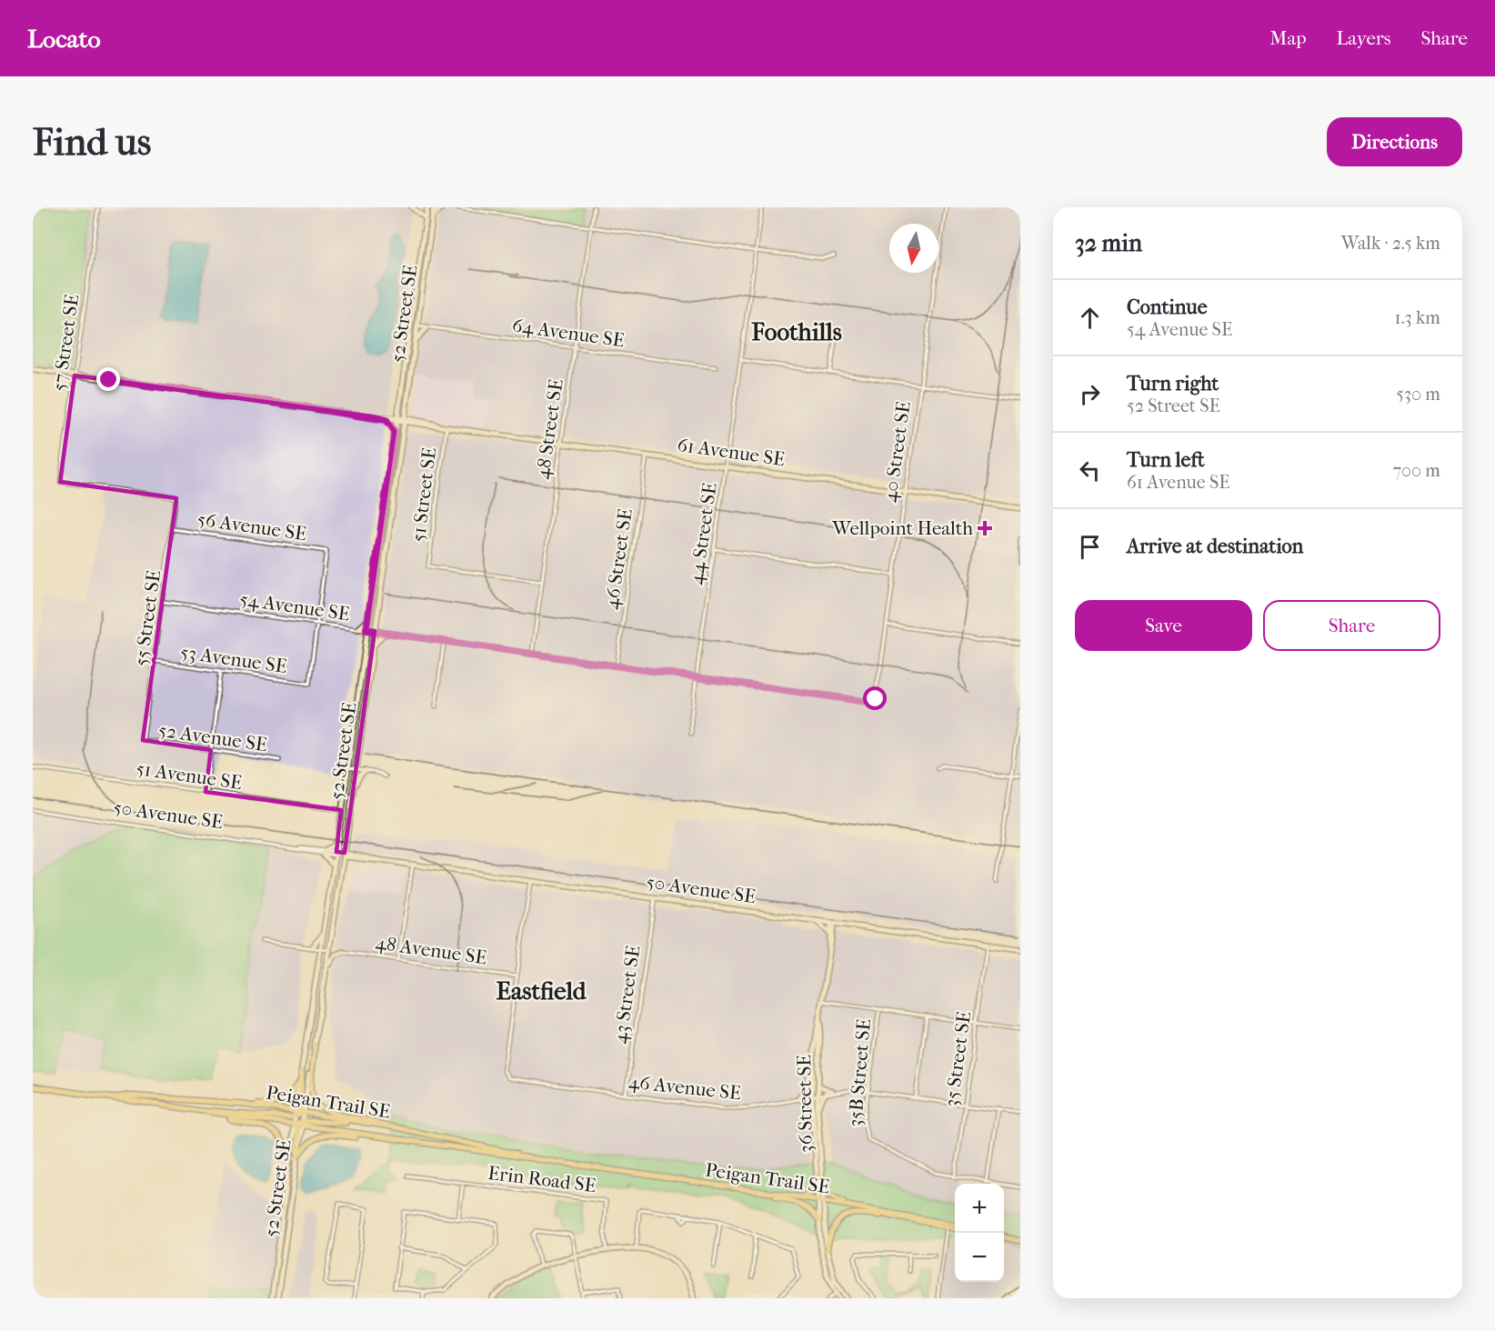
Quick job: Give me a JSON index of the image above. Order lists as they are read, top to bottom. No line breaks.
{"streets":{"main road":["52 Street SE","61 Avenue SE","50 Avenue SE","Peigan Trail SE","36 Street SE"],"street":["64 Avenue SE","57 Street SE","48 Street SE","40 Street SE","51 Street SE","56 Avenue SE","44 Street SE","46 Street SE","54 Avenue SE","55 Street SE","53 Avenue SE","52 Avenue SE","51 Avenue SE","48 Avenue SE","43 Street SE","35 Street SE","35B Street SE","46 Avenue SE","Erin Road SE"]},"crossings":[["52 Street SE","64 Avenue SE"],["52 Street SE","61 Avenue SE"],["52 Street SE","54 Avenue SE"],["52 Street SE","51 Avenue SE"],["52 Street SE","50 Avenue SE"],["52 Street SE","Peigan Trail SE"],["64 Avenue SE","48 Street SE"],["57 Street SE","61 Avenue SE"],["57 Street SE","55 Street SE"],["48 Street SE","61 Avenue SE"],["48 Street SE","51 Street SE"],["48 Street SE","54 Avenue SE"],["61 Avenue SE","40 Street SE"],["61 Avenue SE","51 Street SE"],["61 Avenue SE","44 Street SE"],["61 Avenue SE","46 Street SE"],["40 Street SE","54 Avenue SE"],["56 Avenue SE","54 Avenue SE"],["56 Avenue SE","55 Street SE"],["56 Avenue SE","53 Avenue SE"],["44 Street SE","54 Avenue SE"],["46 Street SE","54 Avenue SE"],["54 Avenue SE","55 Street SE"],["54 Avenue SE","53 Avenue SE"],["55 Street SE","53 Avenue SE"],["55 Street SE","52 Avenue SE"],["50 Avenue SE","43 Street SE"],["50 Avenue SE","35 Street SE"],["50 Avenue SE","36 Street SE"],["48 Avenue SE","46 Avenue SE"],["43 Street SE","46 Avenue SE"],["35 Street SE","35B Street SE"],["35 Street SE","46 Avenue SE"],["35B Street SE","46 Avenue SE"],["46 Avenue SE","36 Street SE"],["Peigan Trail SE","36 Street SE"]],"districts":["Foothills","Eastfield"],"places":{"health":["Wellpoint Health"]},"north":"bottom","page":{"header":"Locato","nav":["Map","Layers","Share"],"buttons":["Directions",["Save","Share"]],"title":"Find us","heading":["32 min","Walk · 2.5 km"],"list":[["Continue","54 Avenue SE","1.3 km"],["Turn right","52 Street SE","530 m"],["Turn left","61 Avenue SE","700 m"],"Arrive at destination"],"map_buttons":["+","−"]}}
